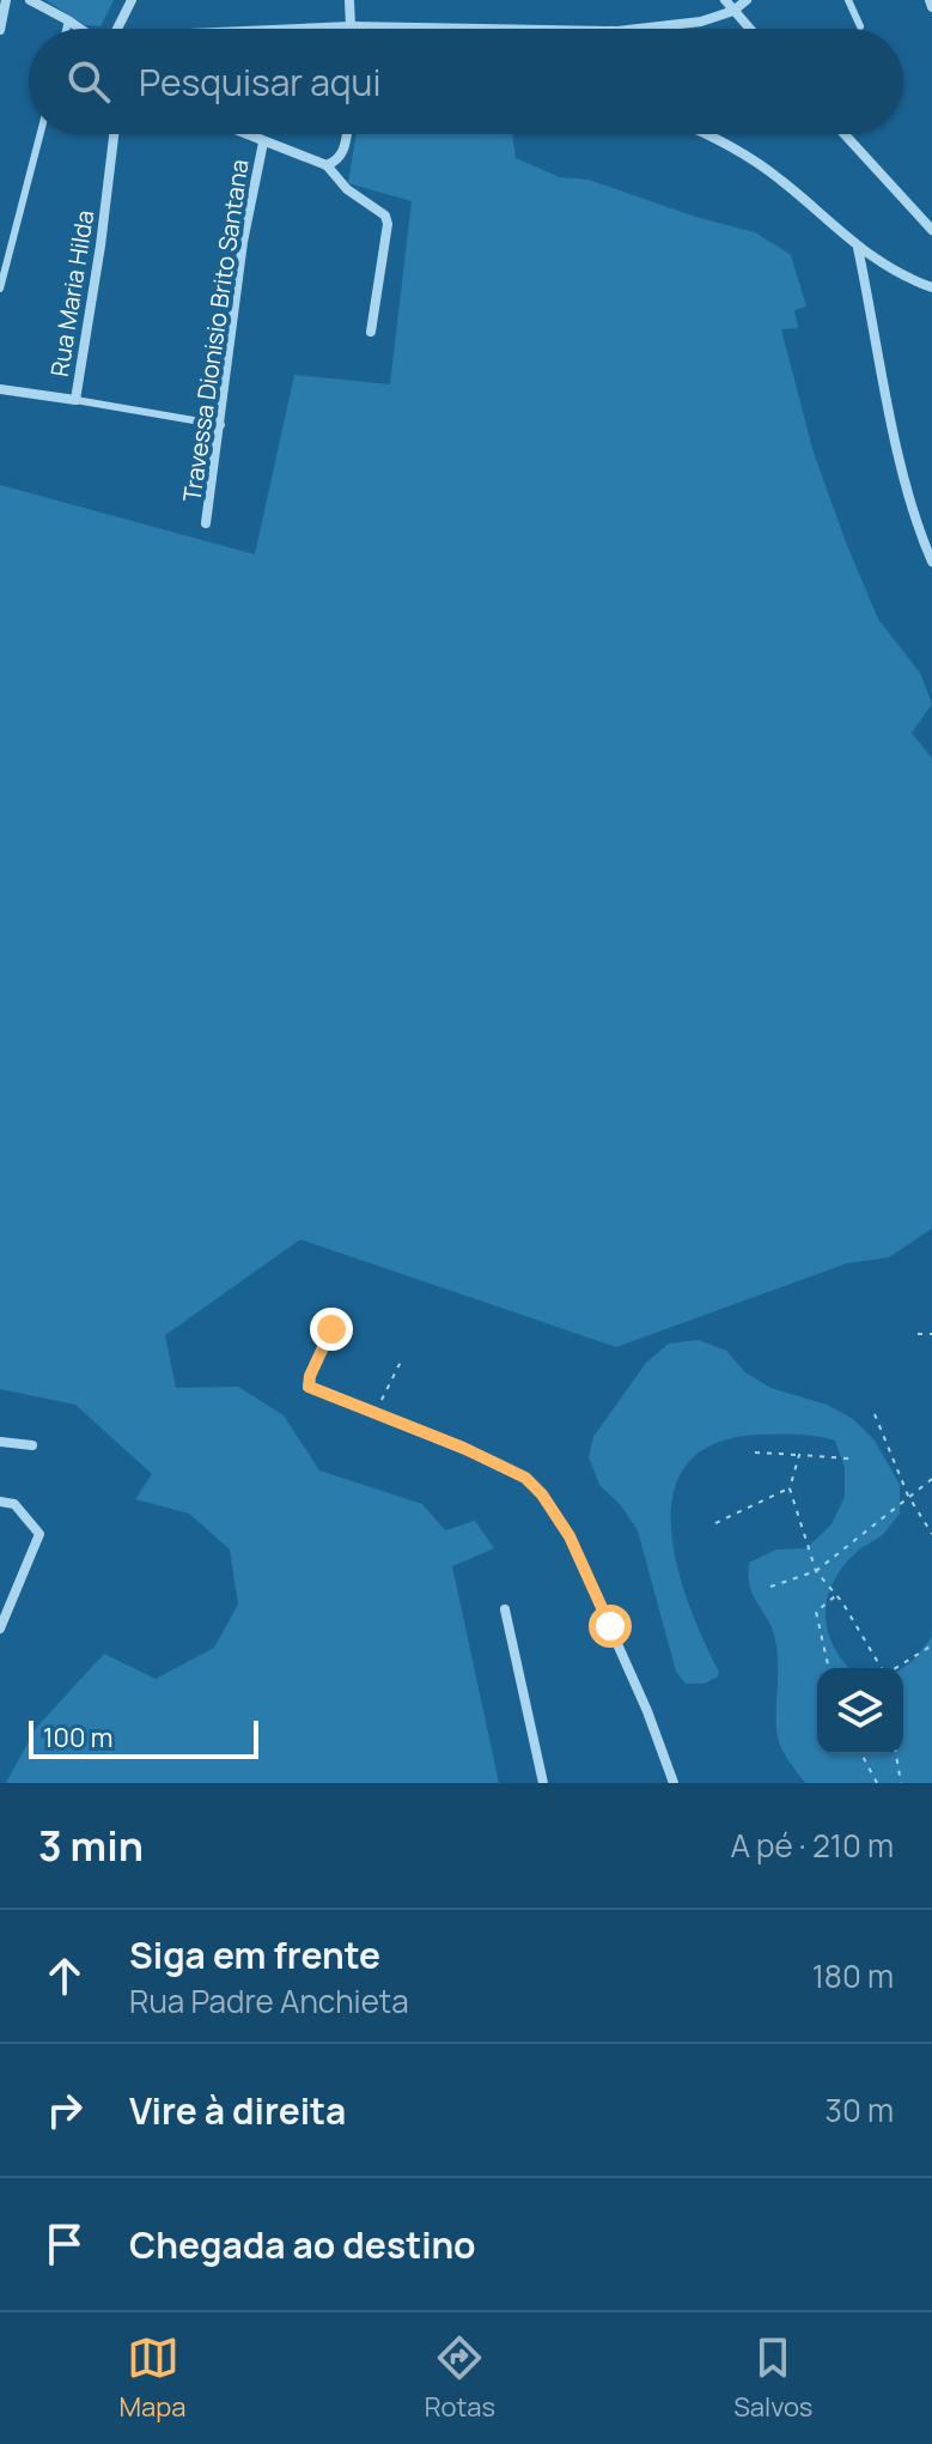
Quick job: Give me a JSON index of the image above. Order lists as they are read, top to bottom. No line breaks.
{"streets":{"street":["Rua Maria Hilda","Travessa Dionisio Brito Santana"]},"scale_bar":"100 m","page":{"search":"Pesquisar aqui","scale":"100 m","heading":["3 min","A pé · 210 m"],"list":[["Siga em frente","Rua Padre Anchieta","180 m"],["Vire à direita","30 m"],"Chegada ao destino"],"nav":["Mapa","Rotas","Salvos"]}}
